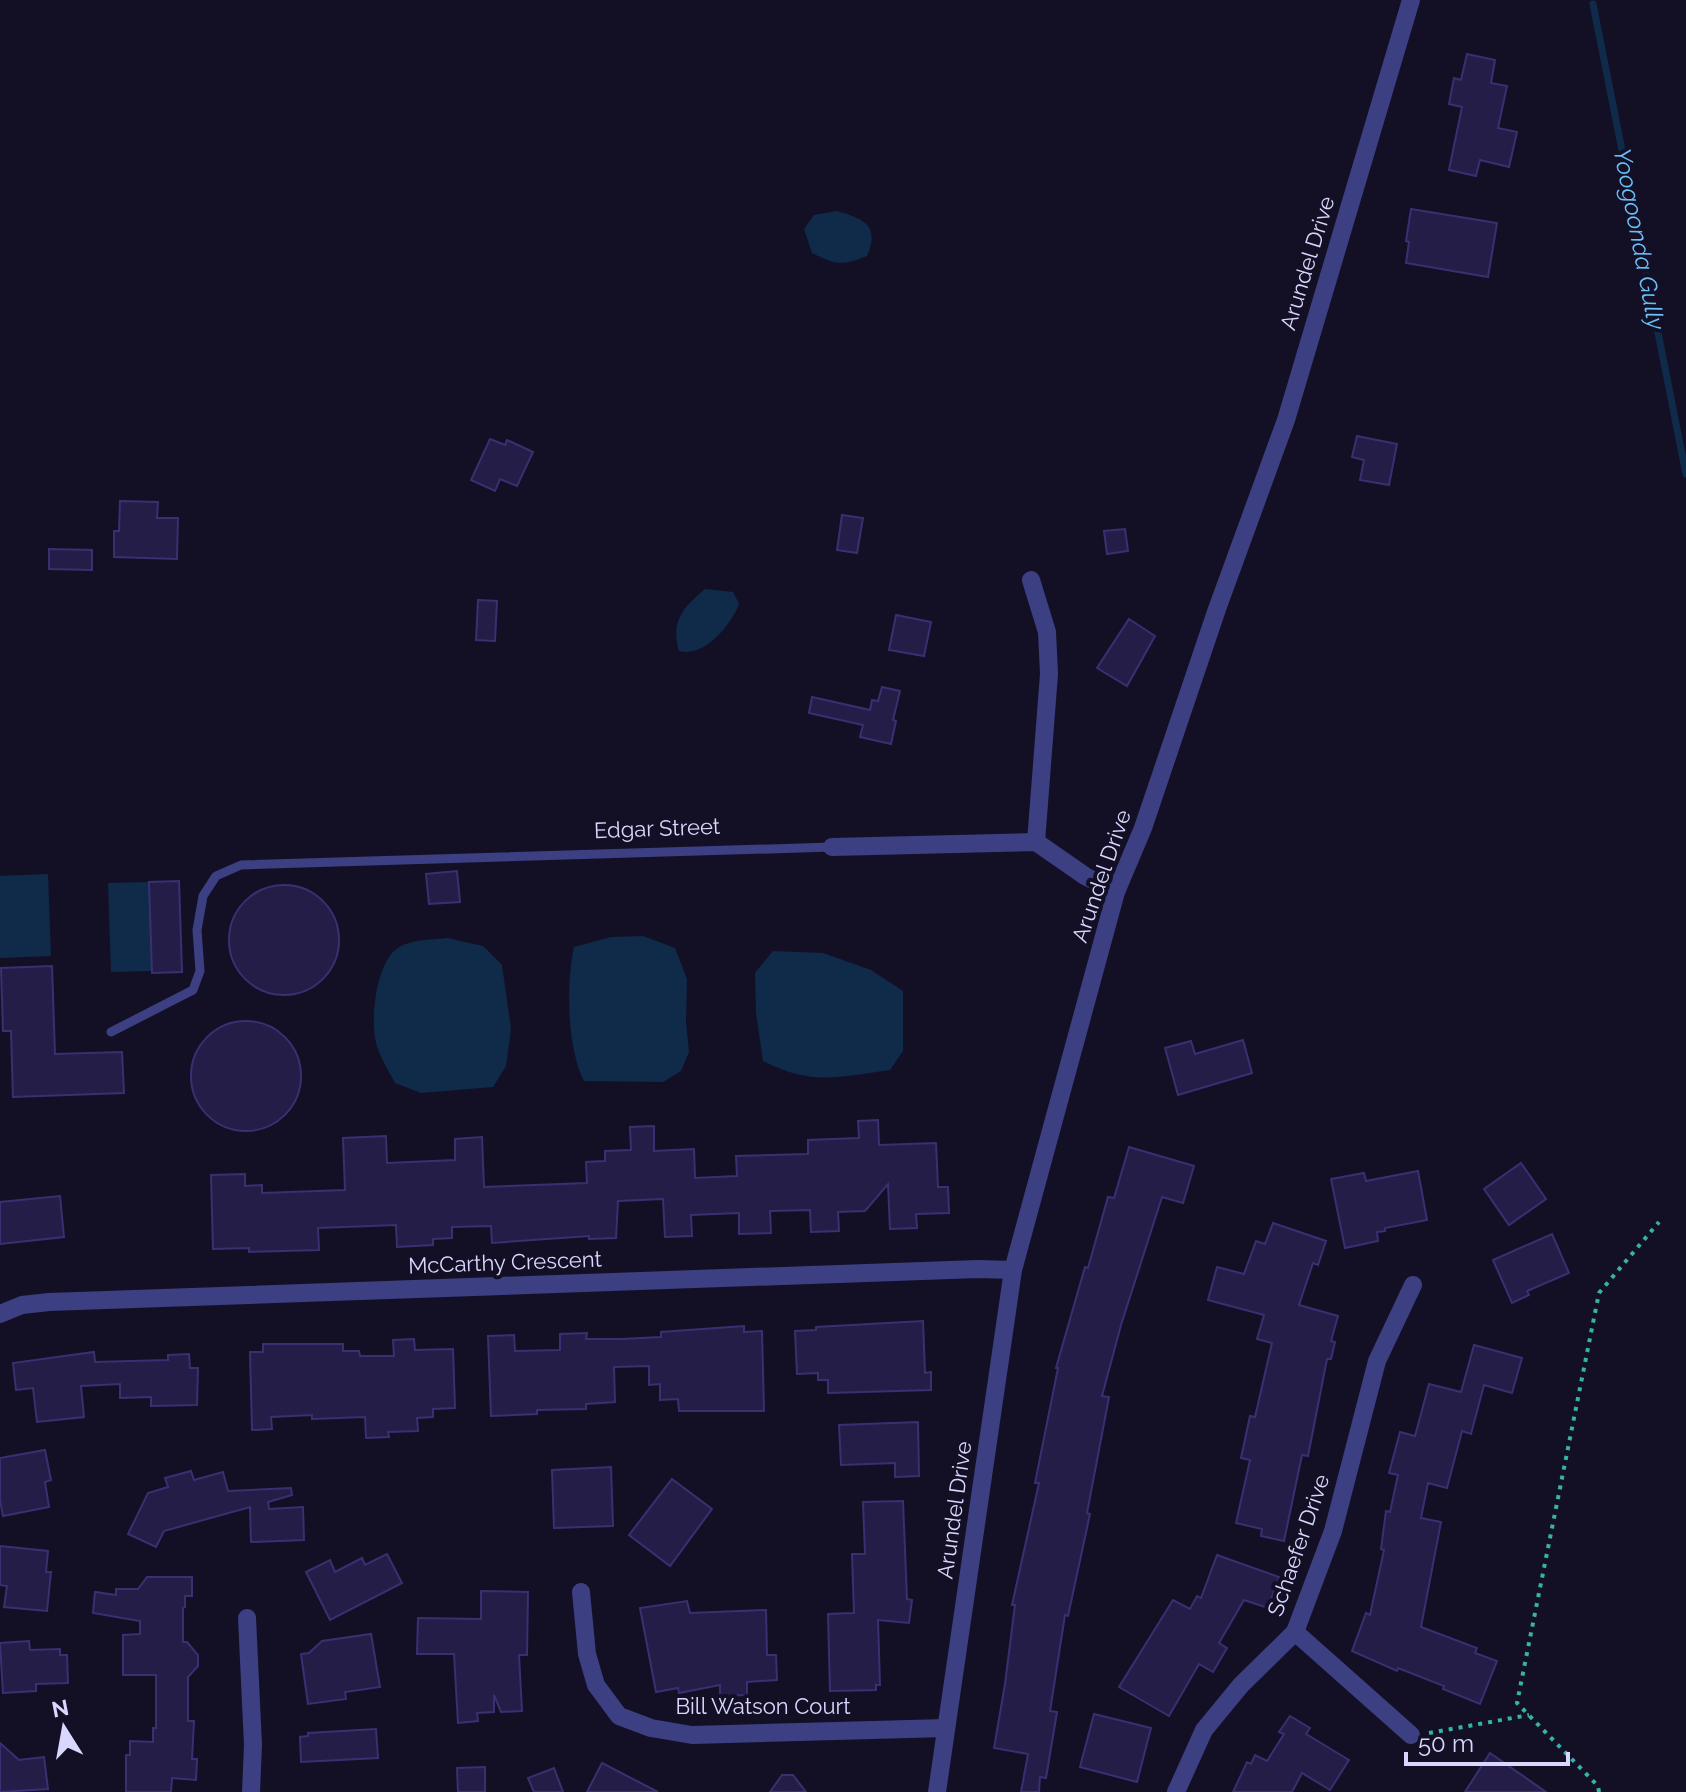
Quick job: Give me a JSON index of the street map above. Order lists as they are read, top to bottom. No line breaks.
{"streets":{"street":["Arundel Drive","Edgar Street","McCarthy Crescent","Schaefer Drive","Bill Watson Court"]},"crossings":[["Arundel Drive","McCarthy Crescent"],["Arundel Drive","Bill Watson Court"]],"water":["Yoogoonda Gully"],"scale_bar":"50 m","north":"top"}
